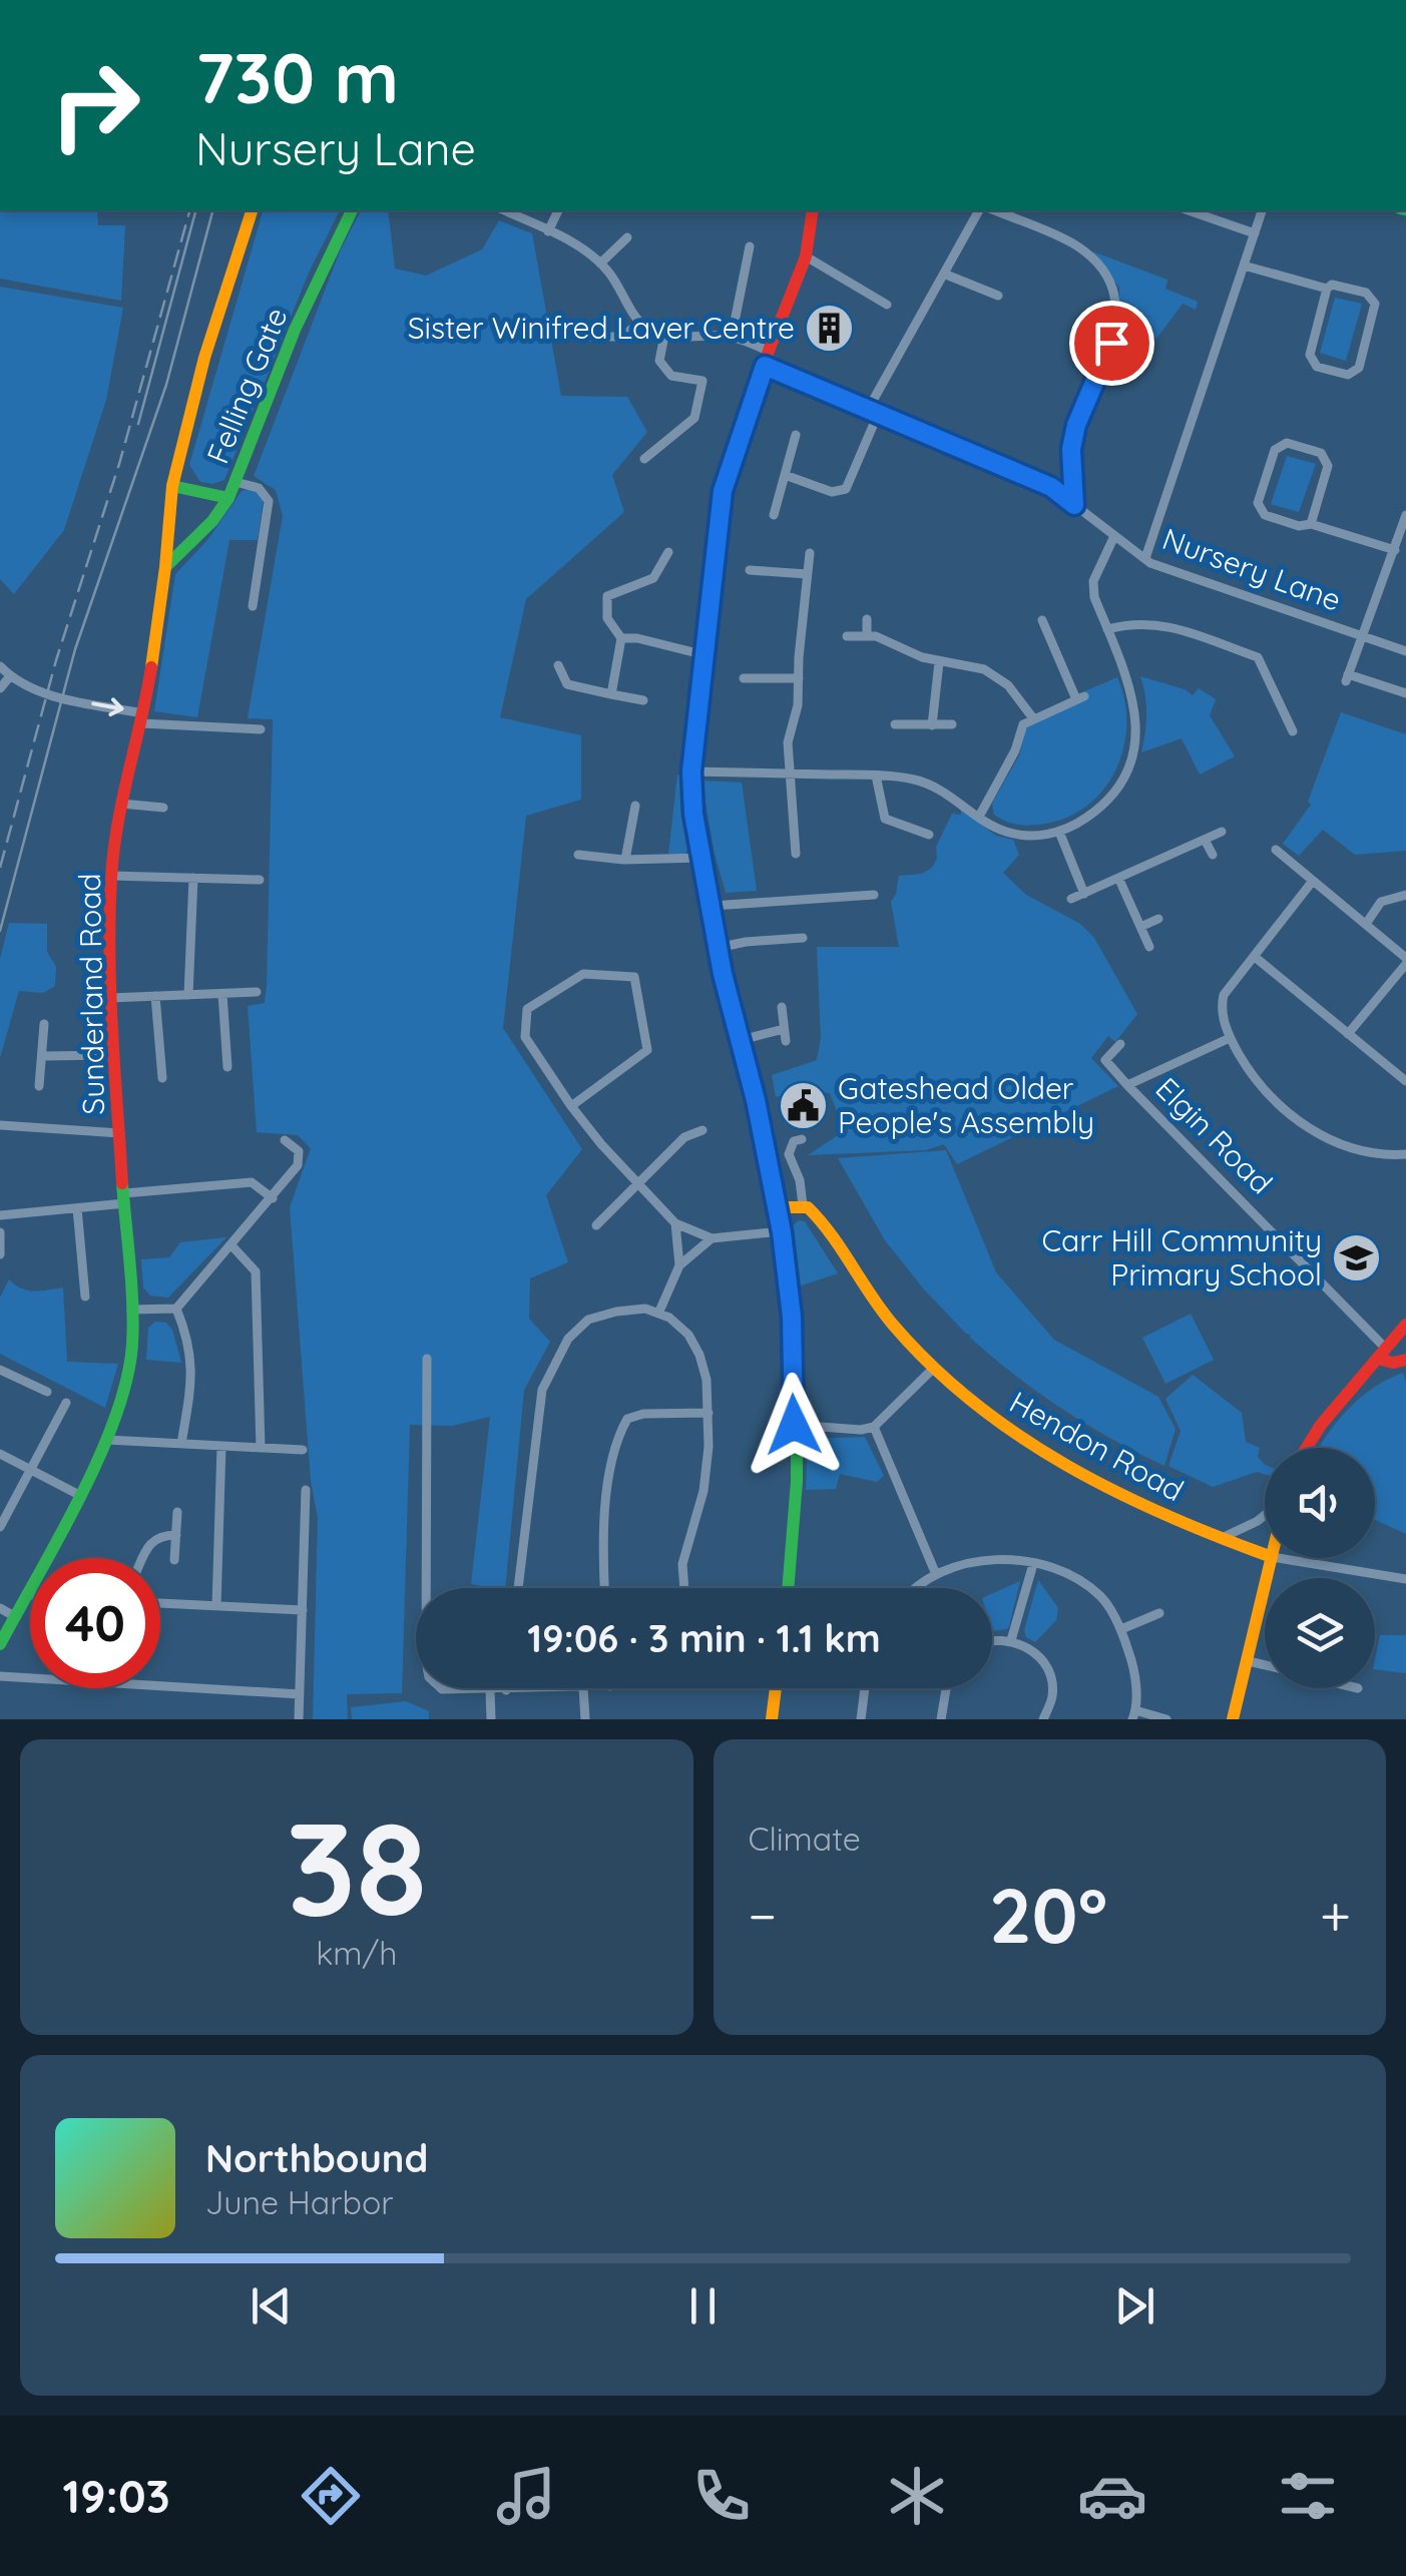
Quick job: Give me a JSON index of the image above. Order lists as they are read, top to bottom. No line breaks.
{"streets":{"street":["Felling Gate","Nursery Lane","Sunderland Road","Elgin Road","Hendon Road"]},"crossings":[["Felling Gate","Sunderland Road"]],"places":{"building":["Sister Winifred Laver Centre"],"public building":["Gateshead Older People's Assembly"],"school or university":["Carr Hill Community Primary School"]},"page":{"turn":["730 m","Nursery Lane"],"limit":"40","trip":"19:06 · 3 min · 1.1 km","tile":[["38","km/h"],"Climate"],"heat":["−","20°","+"],"song":["Northbound","June Harbor"],"tabs":"19:03"}}
